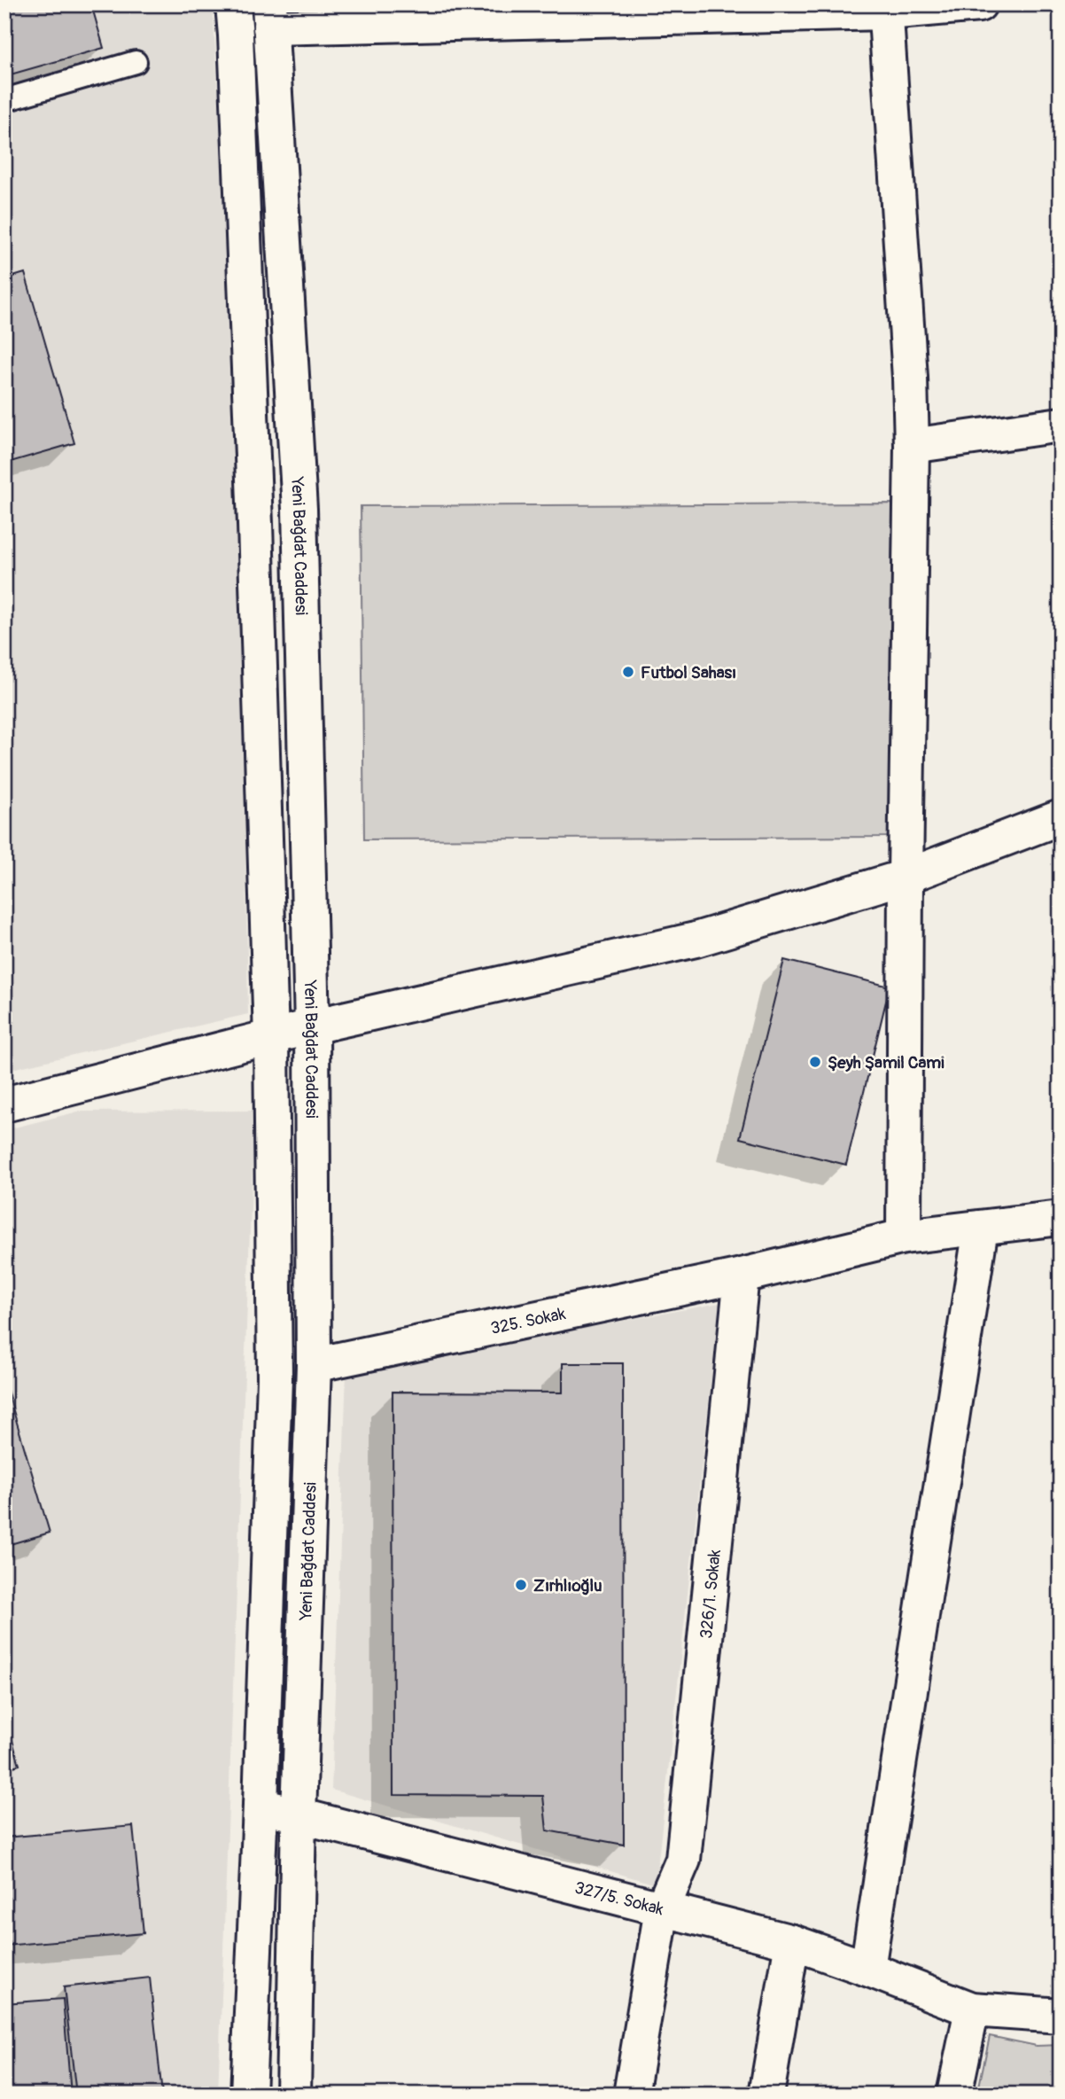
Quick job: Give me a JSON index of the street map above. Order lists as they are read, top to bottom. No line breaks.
{"streets":{"street":["Yeni Bağdat Caddesi","325. Sokak","326/1. Sokak","327/5. Sokak"]},"crossings":[["Yeni Bağdat Caddesi","325. Sokak"],["Yeni Bağdat Caddesi","327/5. Sokak"],["325. Sokak","326/1. Sokak"],["326/1. Sokak","327/5. Sokak"]],"places":["Futbol Sahası","Şeyh Şamil Cami","Zırhlıoğlu"]}
